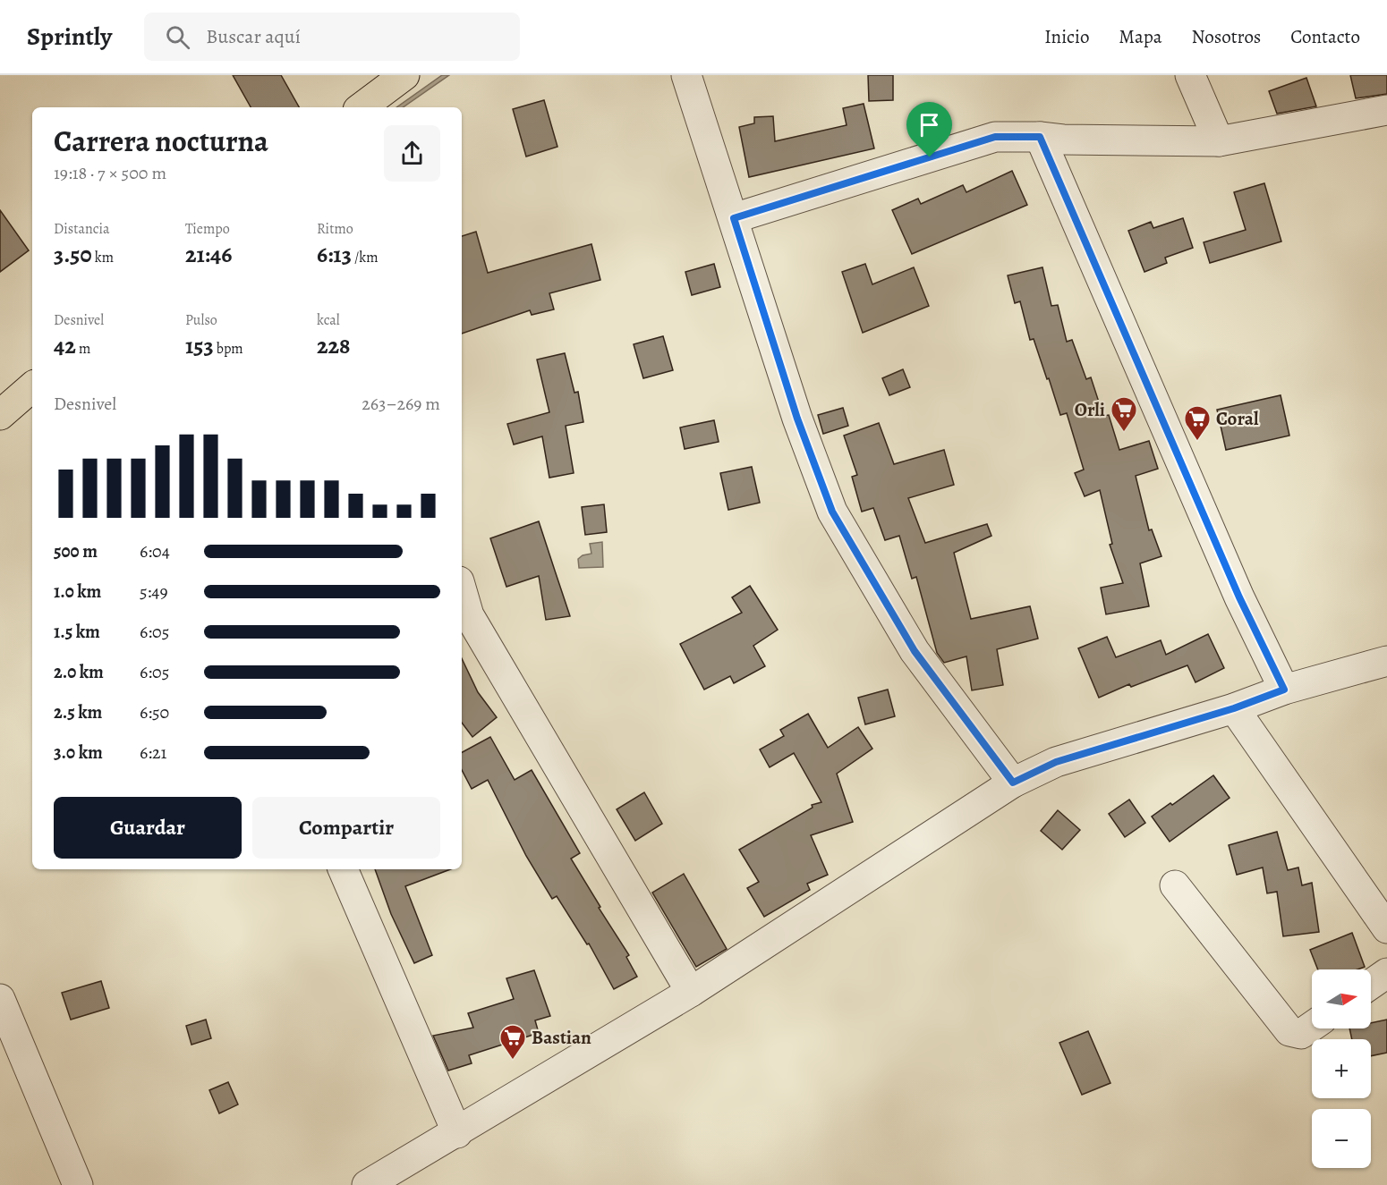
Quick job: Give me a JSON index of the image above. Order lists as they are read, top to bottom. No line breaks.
{"places":{"supermarket":["Orli","Coral","Bastian"]},"north":"right","page":{"header":"Sprintly","search":"Buscar aquí","nav":["Inicio","Mapa","Nosotros","Contacto"],"heading":["Carrera nocturna","19:18 · 7 × 500 m"],"stats":[["Distancia","3.50 km"],["Tiempo","21:46"],["Ritmo","6:13 /km"],["Desnivel","42 m"],["Pulso","153 bpm"],["kcal","228"]],"chart":["Desnivel","263–269 m"],"list":[{"name":"500 m","note":"6:04"},{"name":"1.0 km","note":"5:49"},{"name":"1.5 km","note":"6:05"},{"name":"2.0 km","note":"6:05"},{"name":"2.5 km","note":"6:50"},{"name":"3.0 km","note":"6:21"}],"buttons":["Guardar","Compartir"],"map_buttons":["+","−"]}}
